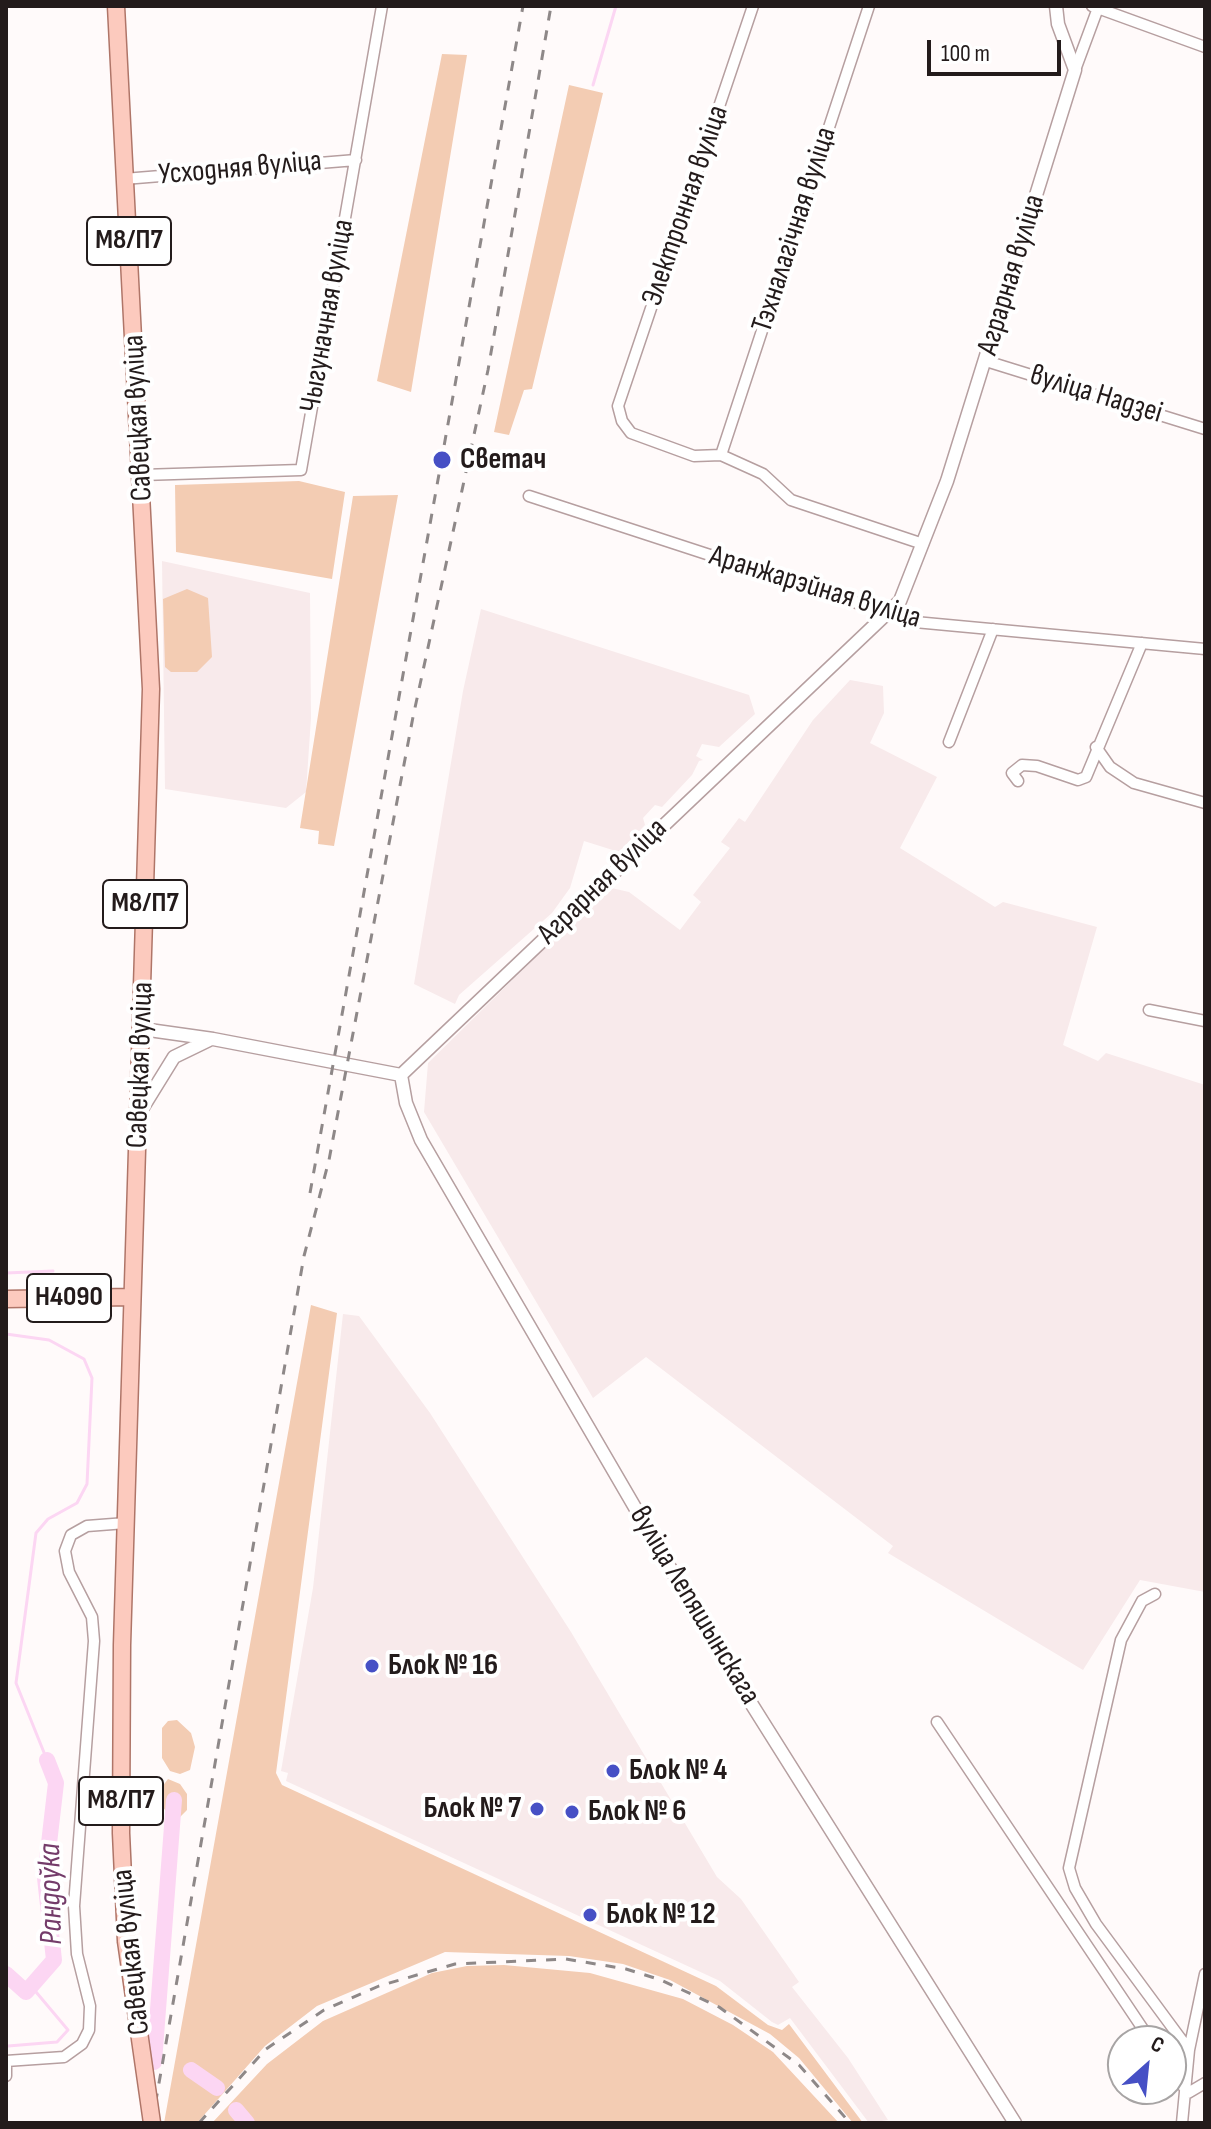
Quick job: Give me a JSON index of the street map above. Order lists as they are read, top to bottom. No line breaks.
{"streets":{"main road":["М8/П7","Савецкая вуліца","Н4090"],"street":["Усходняя вуліца","Электронная вуліца","Тэхналагічная вуліца","Аграрная вуліца","Чыгуначная вуліца","вуліца Надзеі","Аранжарэйная вуліца","вуліца Лепяшынскага"]},"crossings":[["Усходняя вуліца","Чыгуначная вуліца"],["Усходняя вуліца","Савецкая вуліца"],["Электронная вуліца","Тэхналагічная вуліца"],["Аграрная вуліца","вуліца Надзеі"],["Аграрная вуліца","Аранжарэйная вуліца"],["Аграрная вуліца","вуліца Лепяшынскага"],["Чыгуначная вуліца","Савецкая вуліца"],["Савецкая вуліца","Н4090"]],"water":["Рандоўка"],"places":["Светач","Блок № 16","Блок № 4","Блок № 7","Блок № 6","Блок № 12"],"scale_bar":"100 m","north":"top right"}
